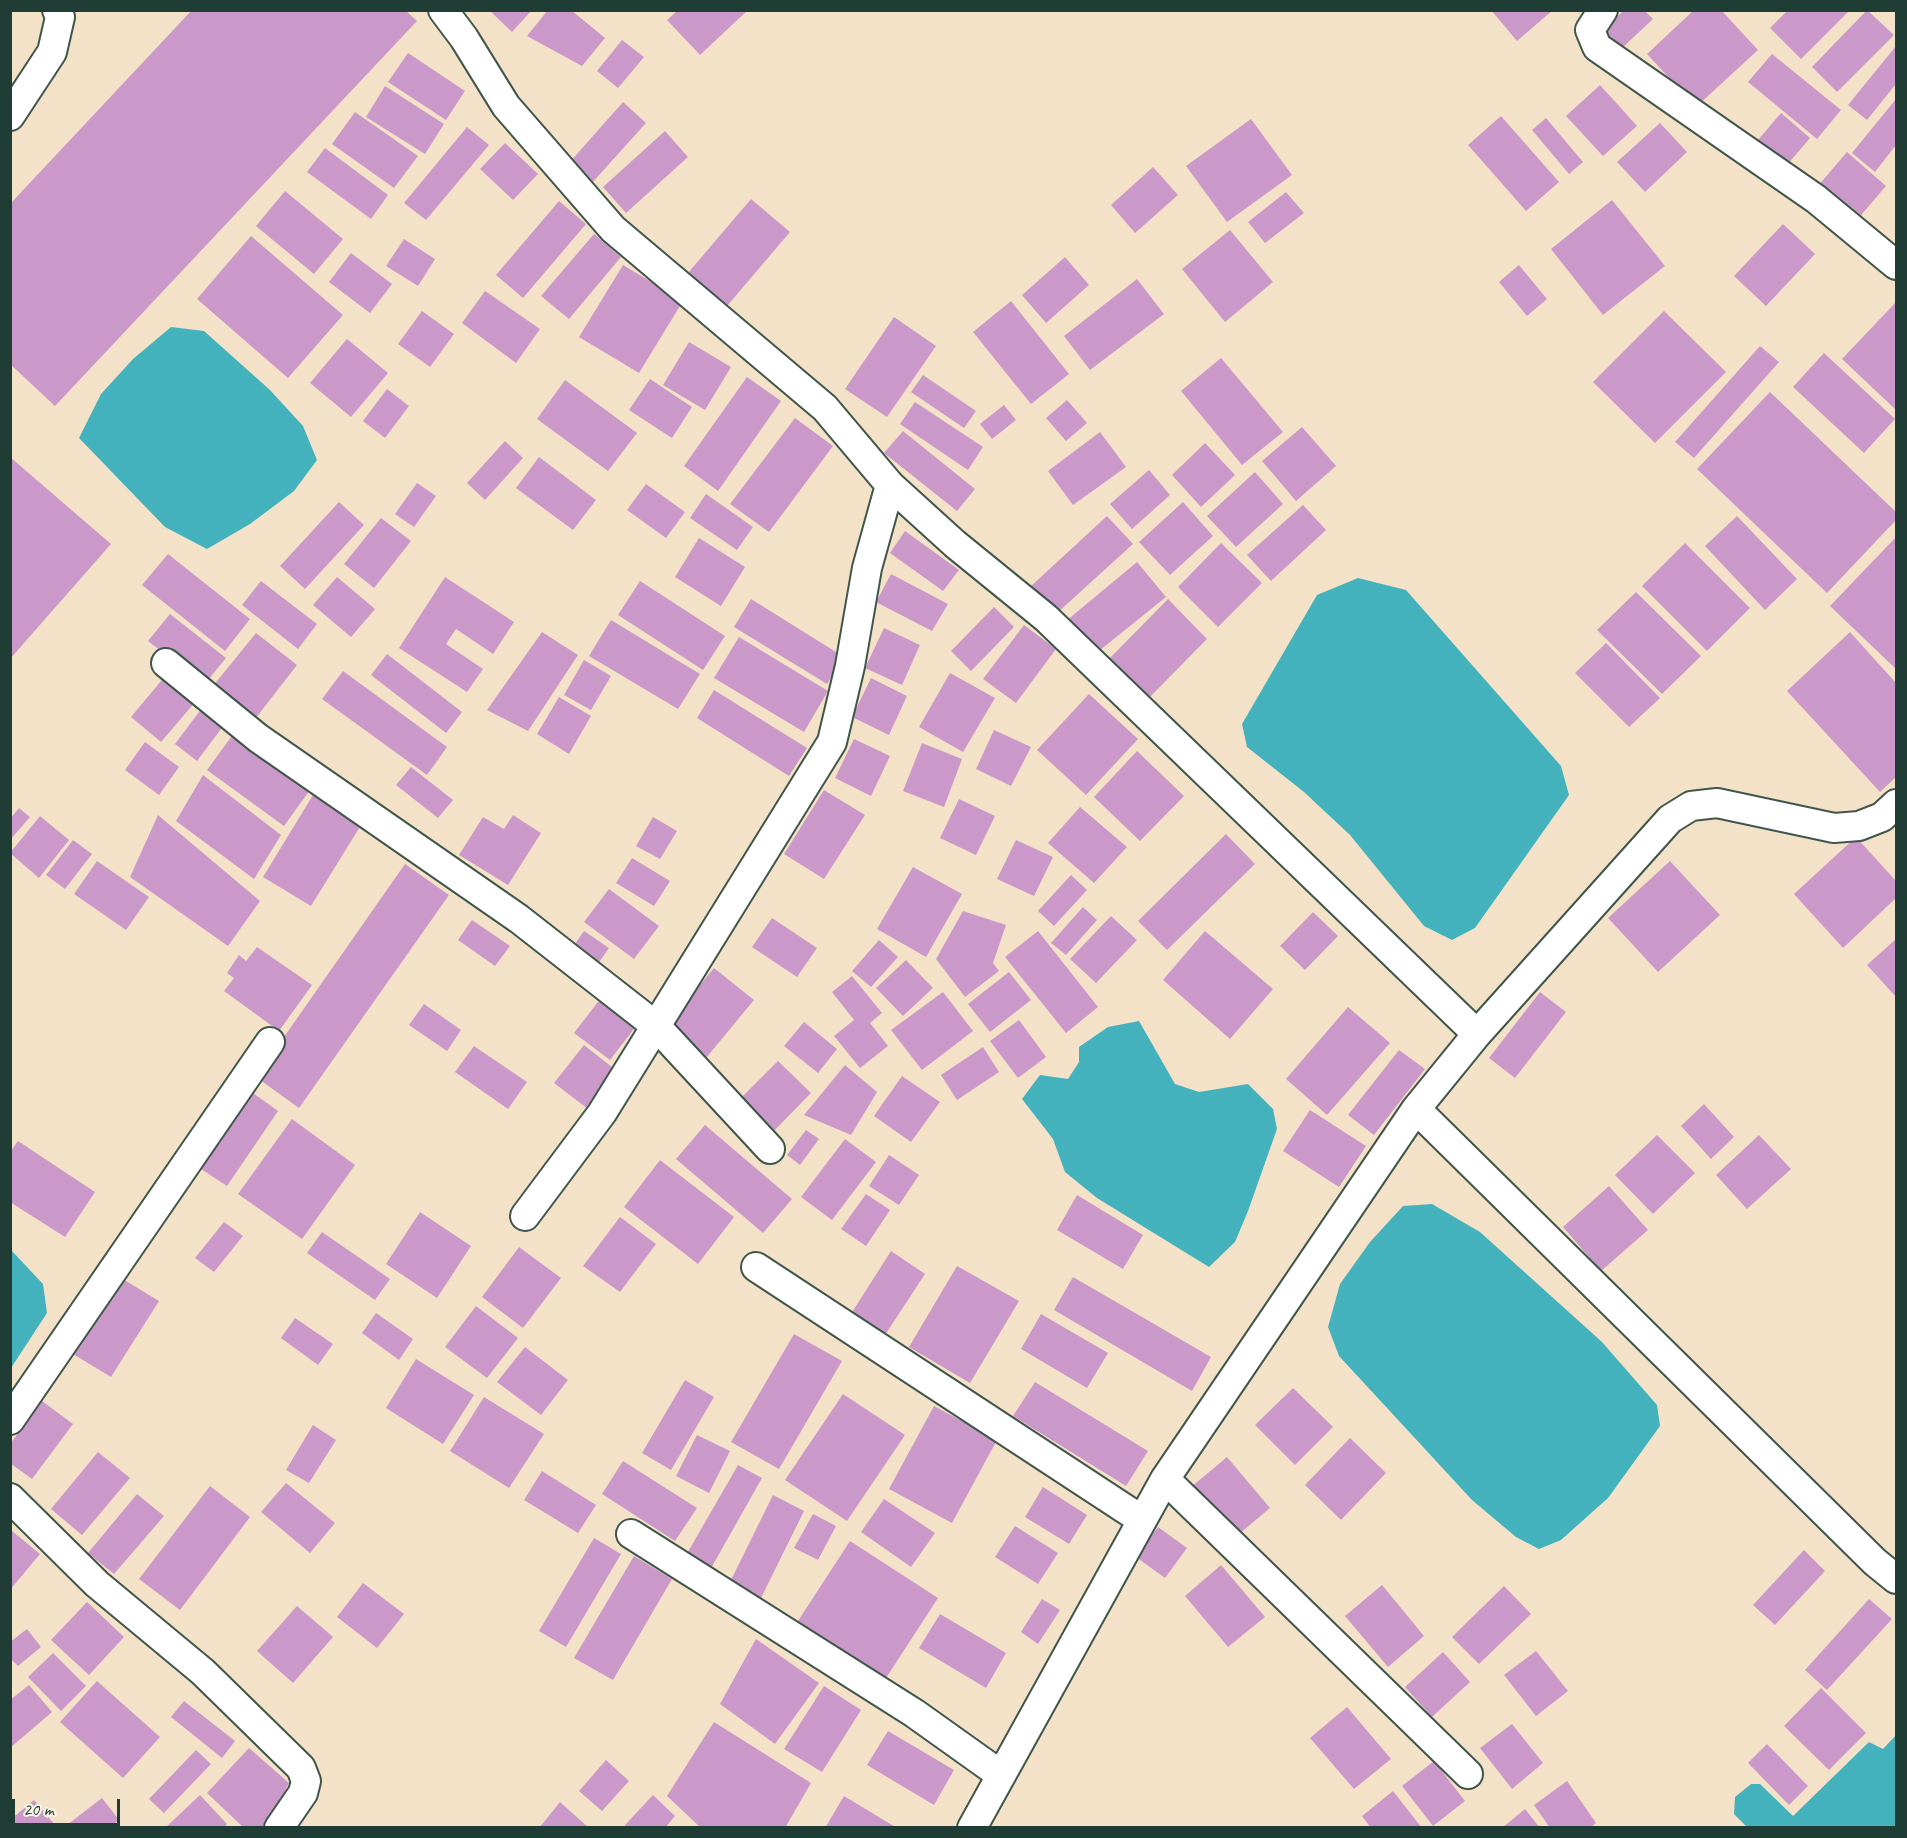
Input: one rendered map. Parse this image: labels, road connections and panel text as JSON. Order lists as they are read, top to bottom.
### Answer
{
  "scale_bar": "20 m"
}
